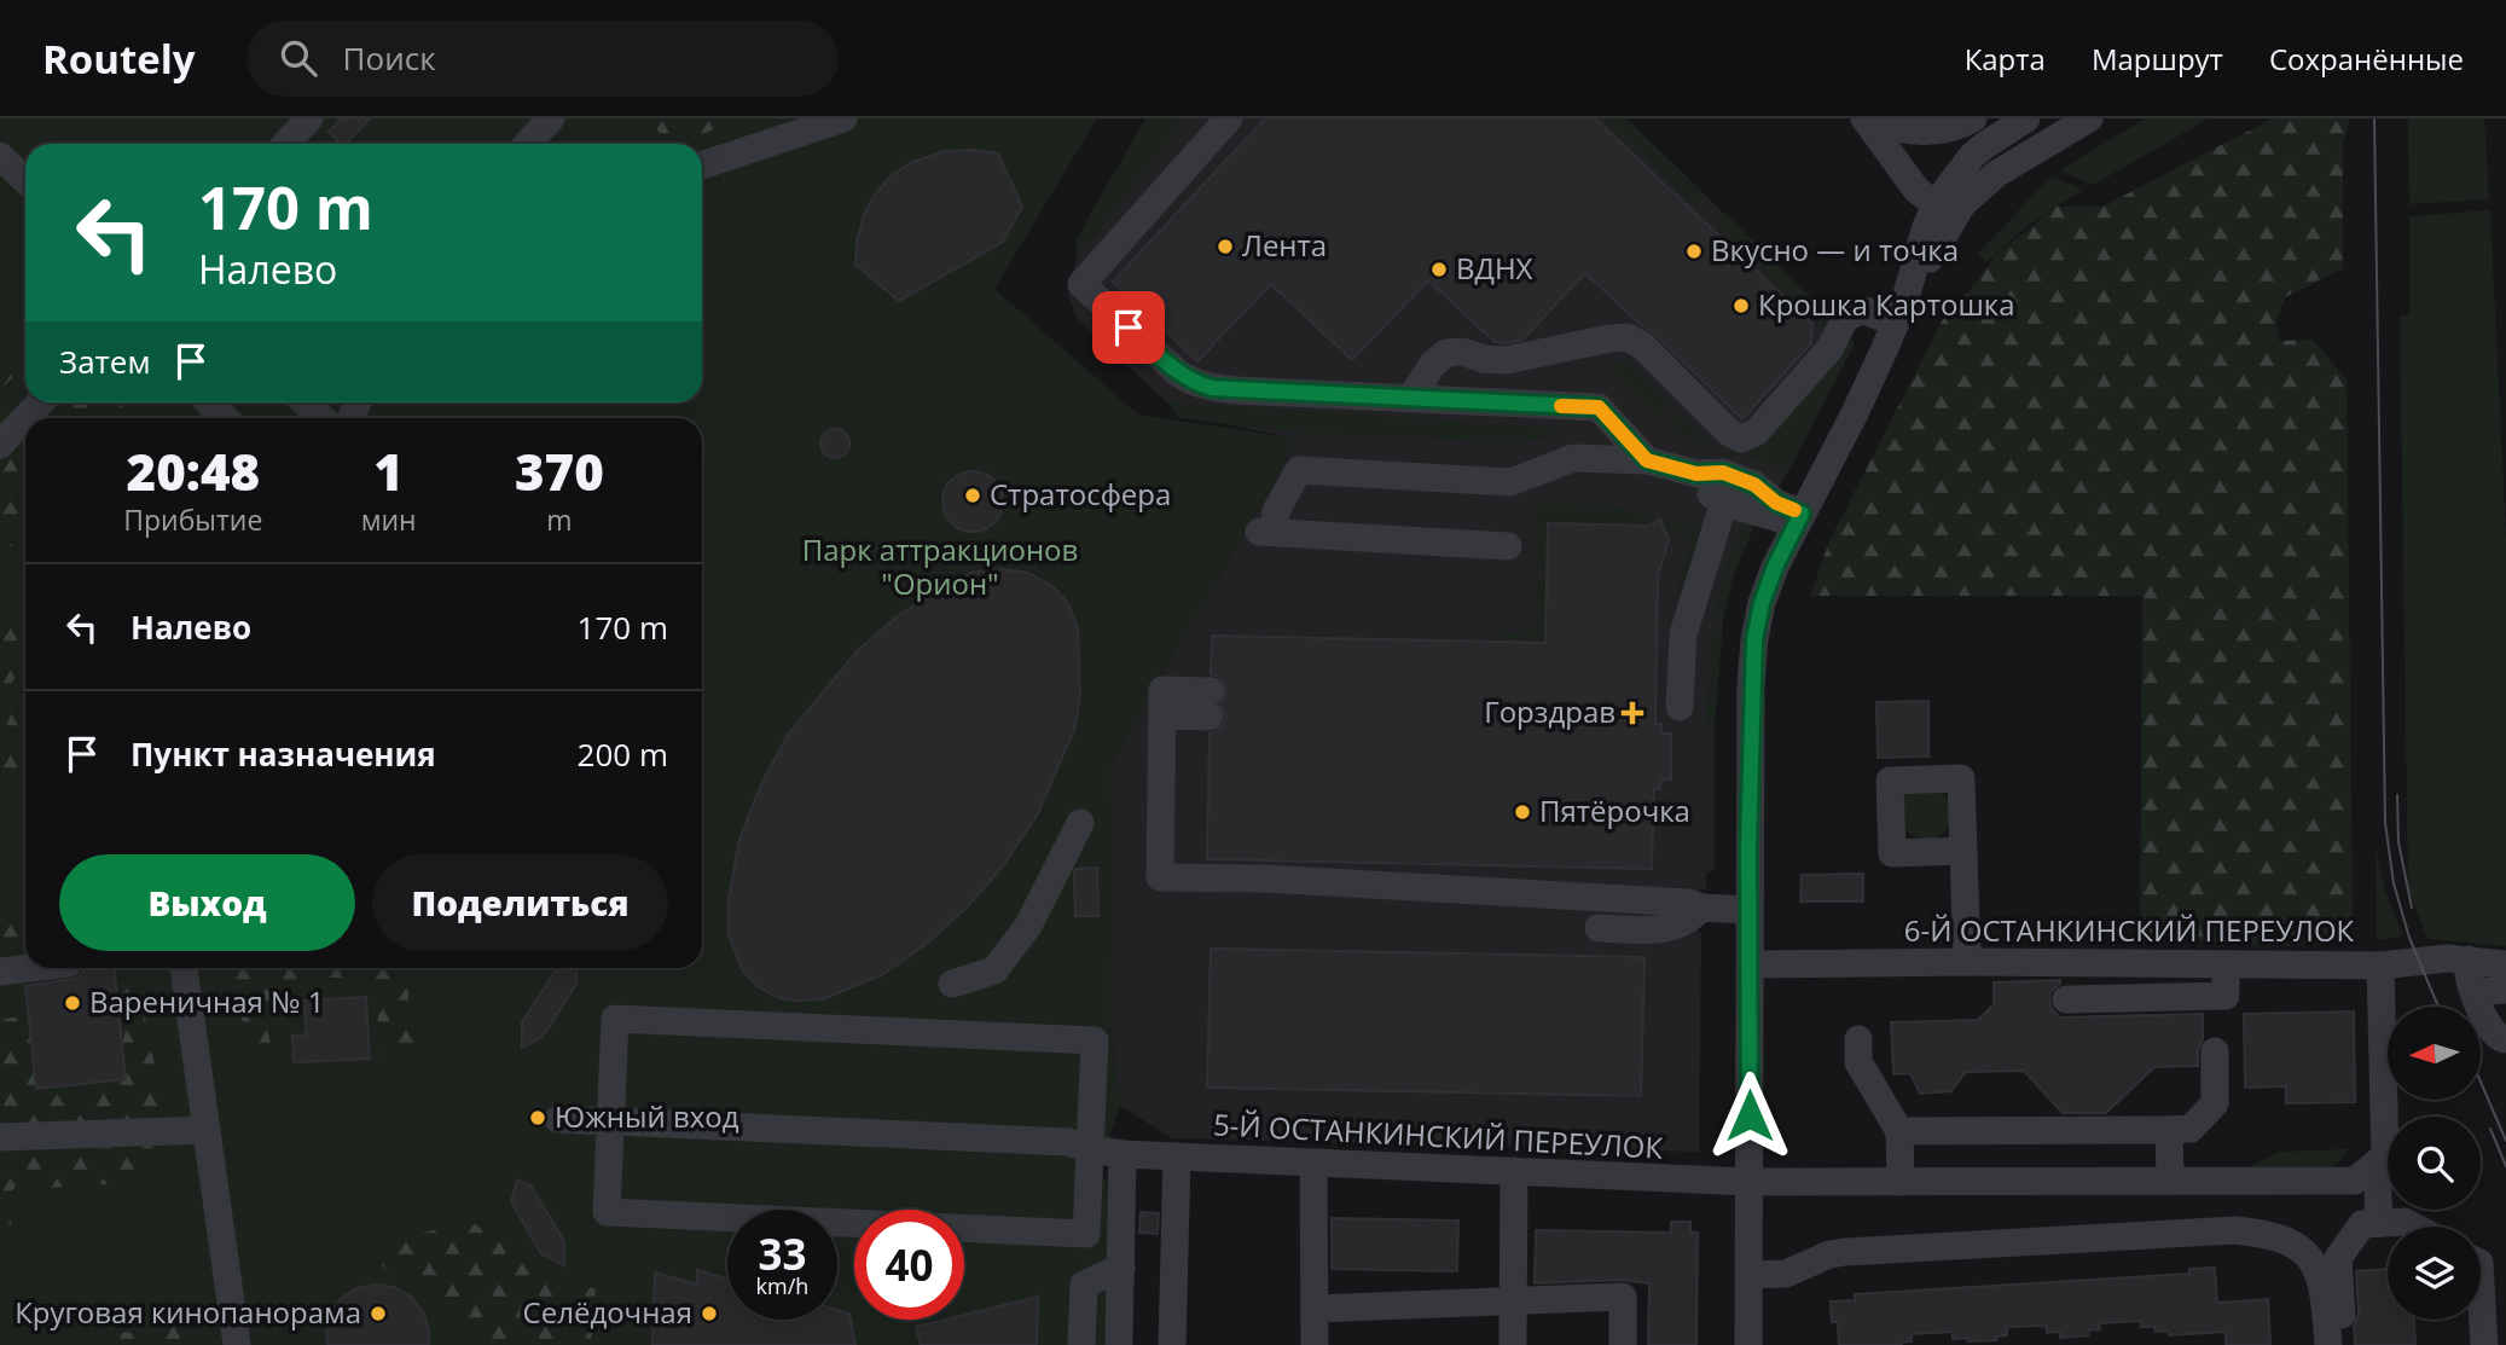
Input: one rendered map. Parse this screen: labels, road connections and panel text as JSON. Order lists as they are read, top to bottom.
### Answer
{
  "streets": {
    "street": ["6-Й ОСТАНКИНСКИЙ ПЕРЕУЛОК", "5-Й ОСТАНКИНСКИЙ ПЕРЕУЛОК"]
  },
  "parks": ["Парк аттракционов \"Орион\""],
  "places": {
    "other": [
      "Лента",
      "Вкусно — и точка",
      "ВДНХ",
      "Крошка Картошка",
      "Стратосфера",
      "Пятёрочка",
      "Вареничная № 1",
      "Южный вход",
      "Круговая кинопанорама",
      "Селёдочная"
    ],
    "health": ["Горздрав"]
  },
  "north": "left",
  "page": {
    "header": "Routely",
    "search": "Поиск",
    "nav": ["Карта", "Маршрут", "Сохранённые"],
    "turn": ["170 m", "Налево"],
    "then": "Затем",
    "eta": [
      "20:48",
      "Прибытие",
      "1",
      "мин",
      "370",
      "m"
    ],
    "list": [
      {
        "name": "Налево",
        "value": "170 m"
      },
      {
        "name": "Пункт назначения",
        "value": "200 m"
      }
    ],
    "buttons": ["Выход", "Поделиться"],
    "speed": "33 km/h",
    "limit": "40"
  }
}
